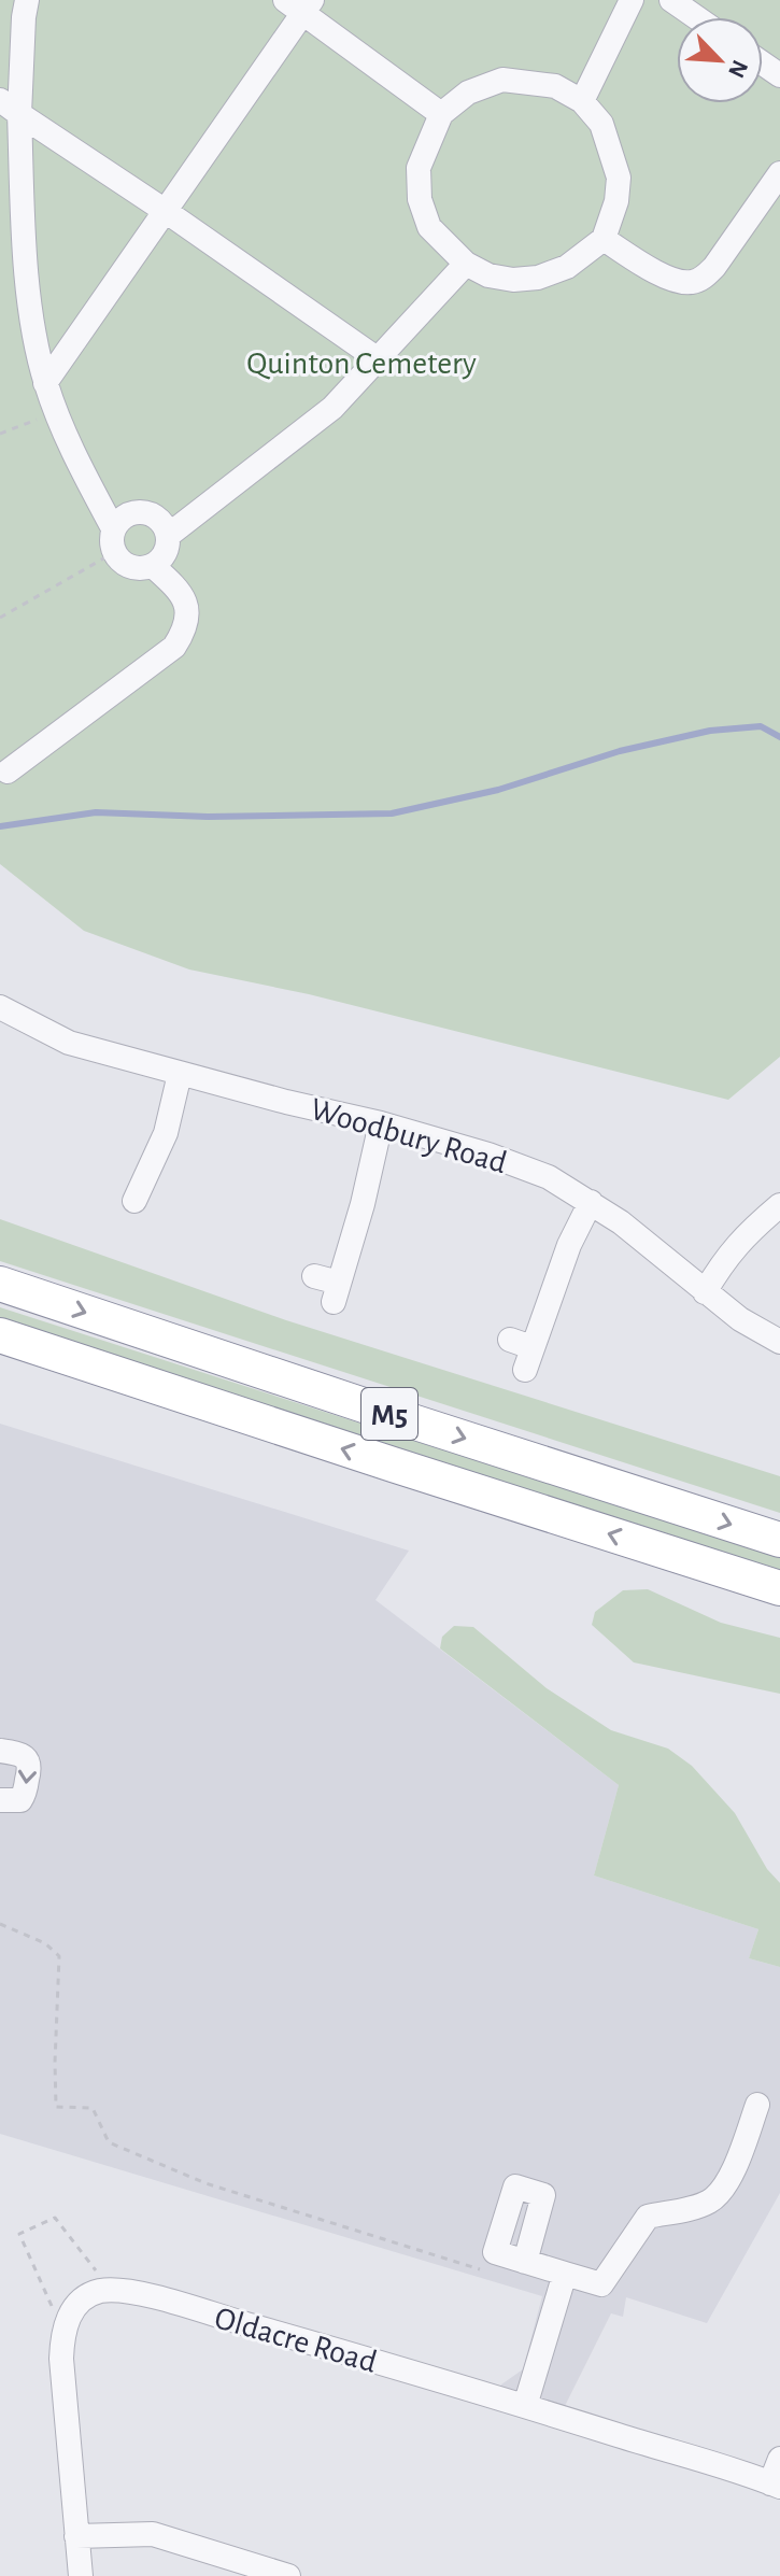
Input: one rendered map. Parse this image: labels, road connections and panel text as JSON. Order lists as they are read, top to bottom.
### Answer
{
  "streets": {
    "highway": ["M5"],
    "street": ["Woodbury Road", "Oldacre Road"]
  },
  "parks": ["Quinton Cemetery"],
  "north": "bottom right"
}
